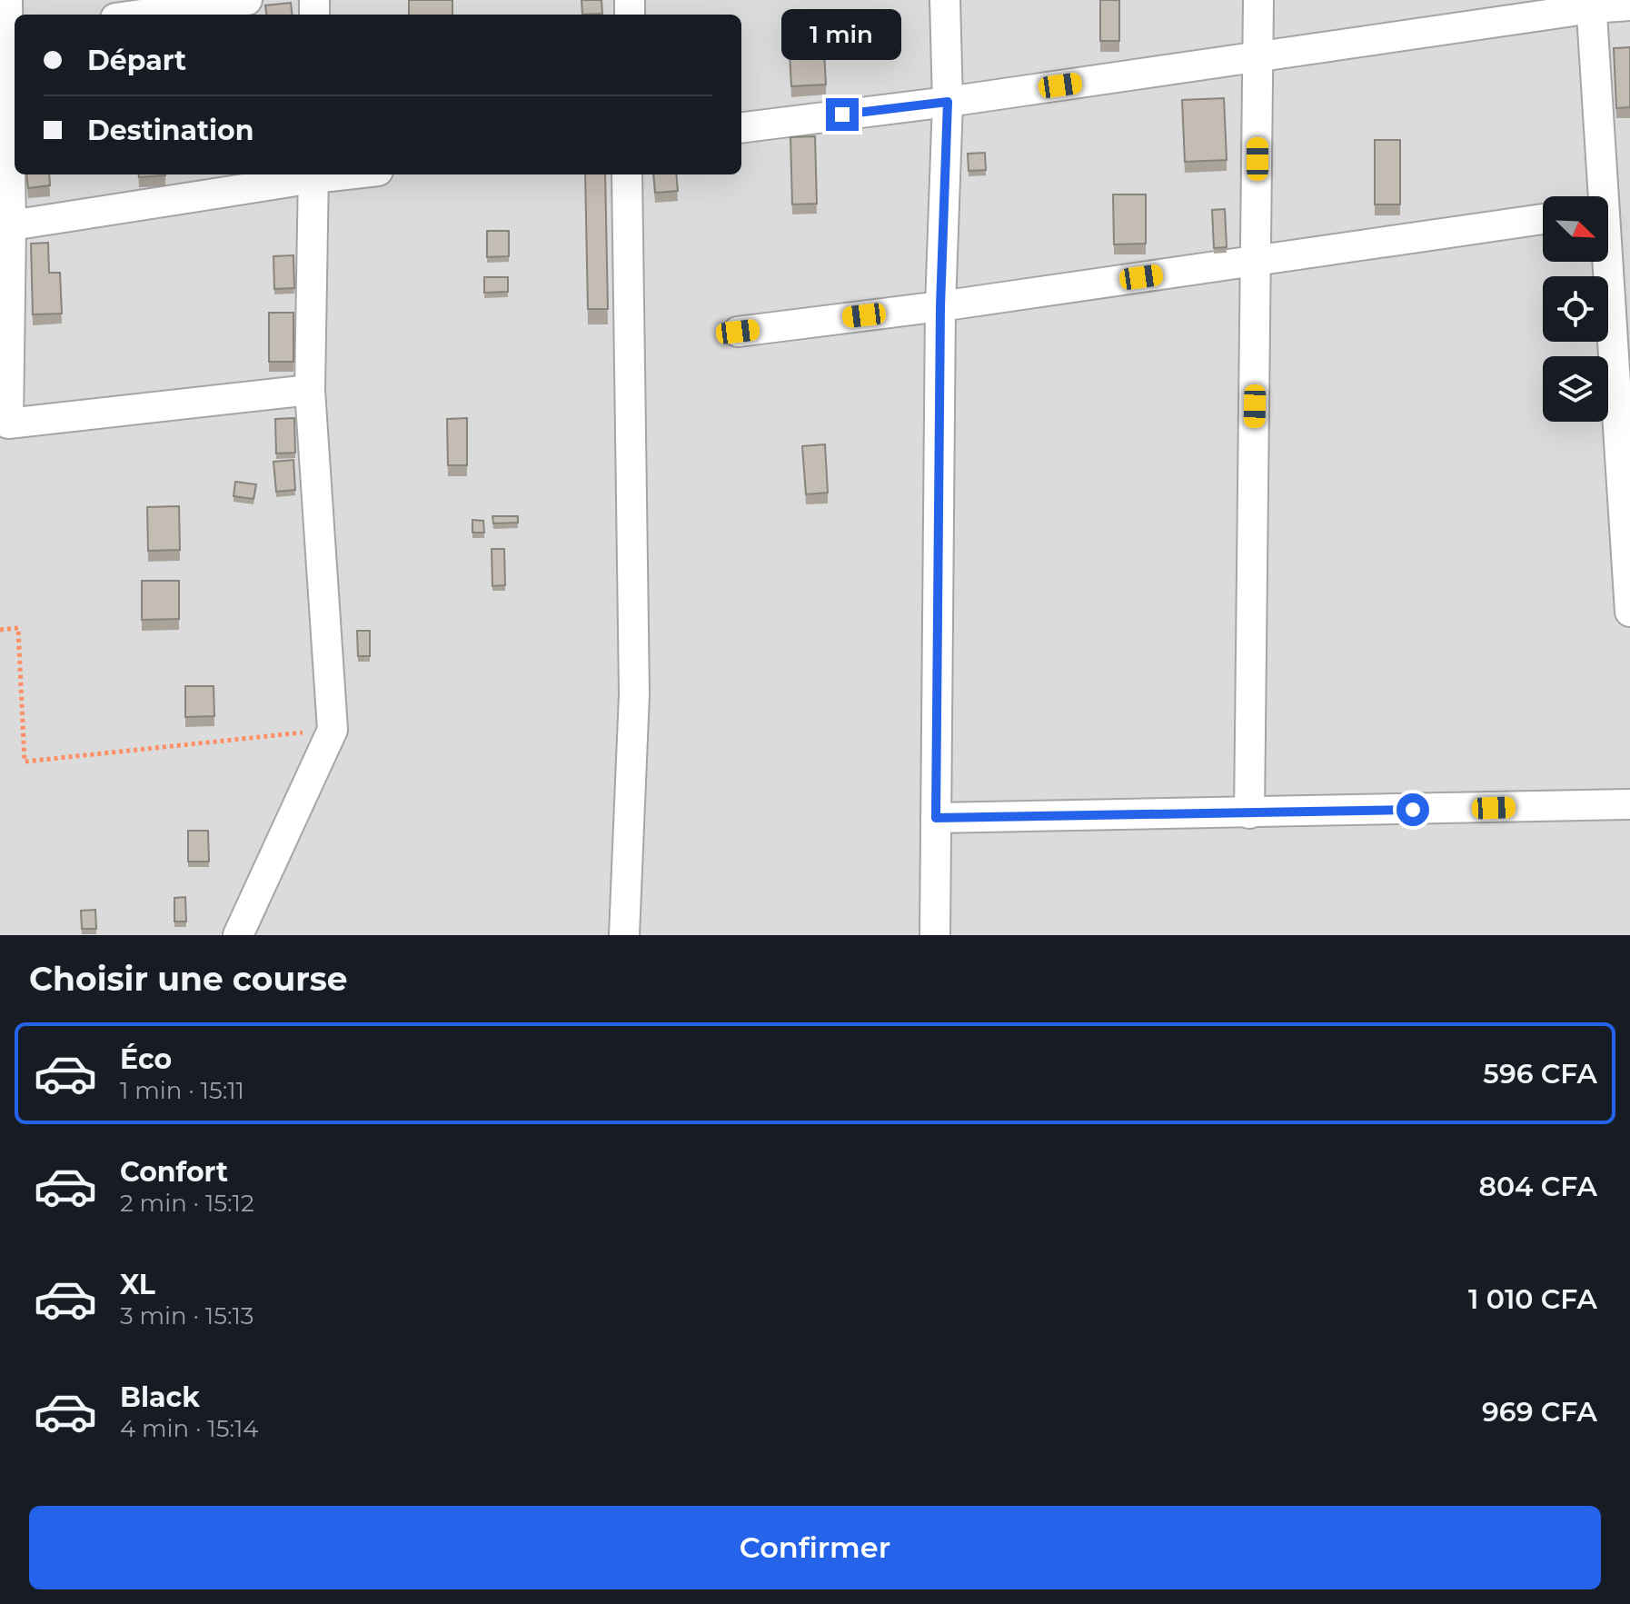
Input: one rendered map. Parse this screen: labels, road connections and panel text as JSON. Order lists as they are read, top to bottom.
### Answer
{
  "north": "bottom right",
  "page": {
    "bubble": "1 min",
    "banner": ["Départ", "Destination"],
    "heading": "Choisir une course",
    "list": [
      {
        "name": "Éco",
        "note": "1 min · 15:11",
        "value": "596 CFA"
      },
      {
        "name": "Confort",
        "note": "2 min · 15:12",
        "value": "804 CFA"
      },
      {
        "name": "XL",
        "note": "3 min · 15:13",
        "value": "1 010 CFA"
      },
      {
        "name": "Black",
        "note": "4 min · 15:14",
        "value": "969 CFA"
      }
    ],
    "buttons": "Confirmer"
  }
}
